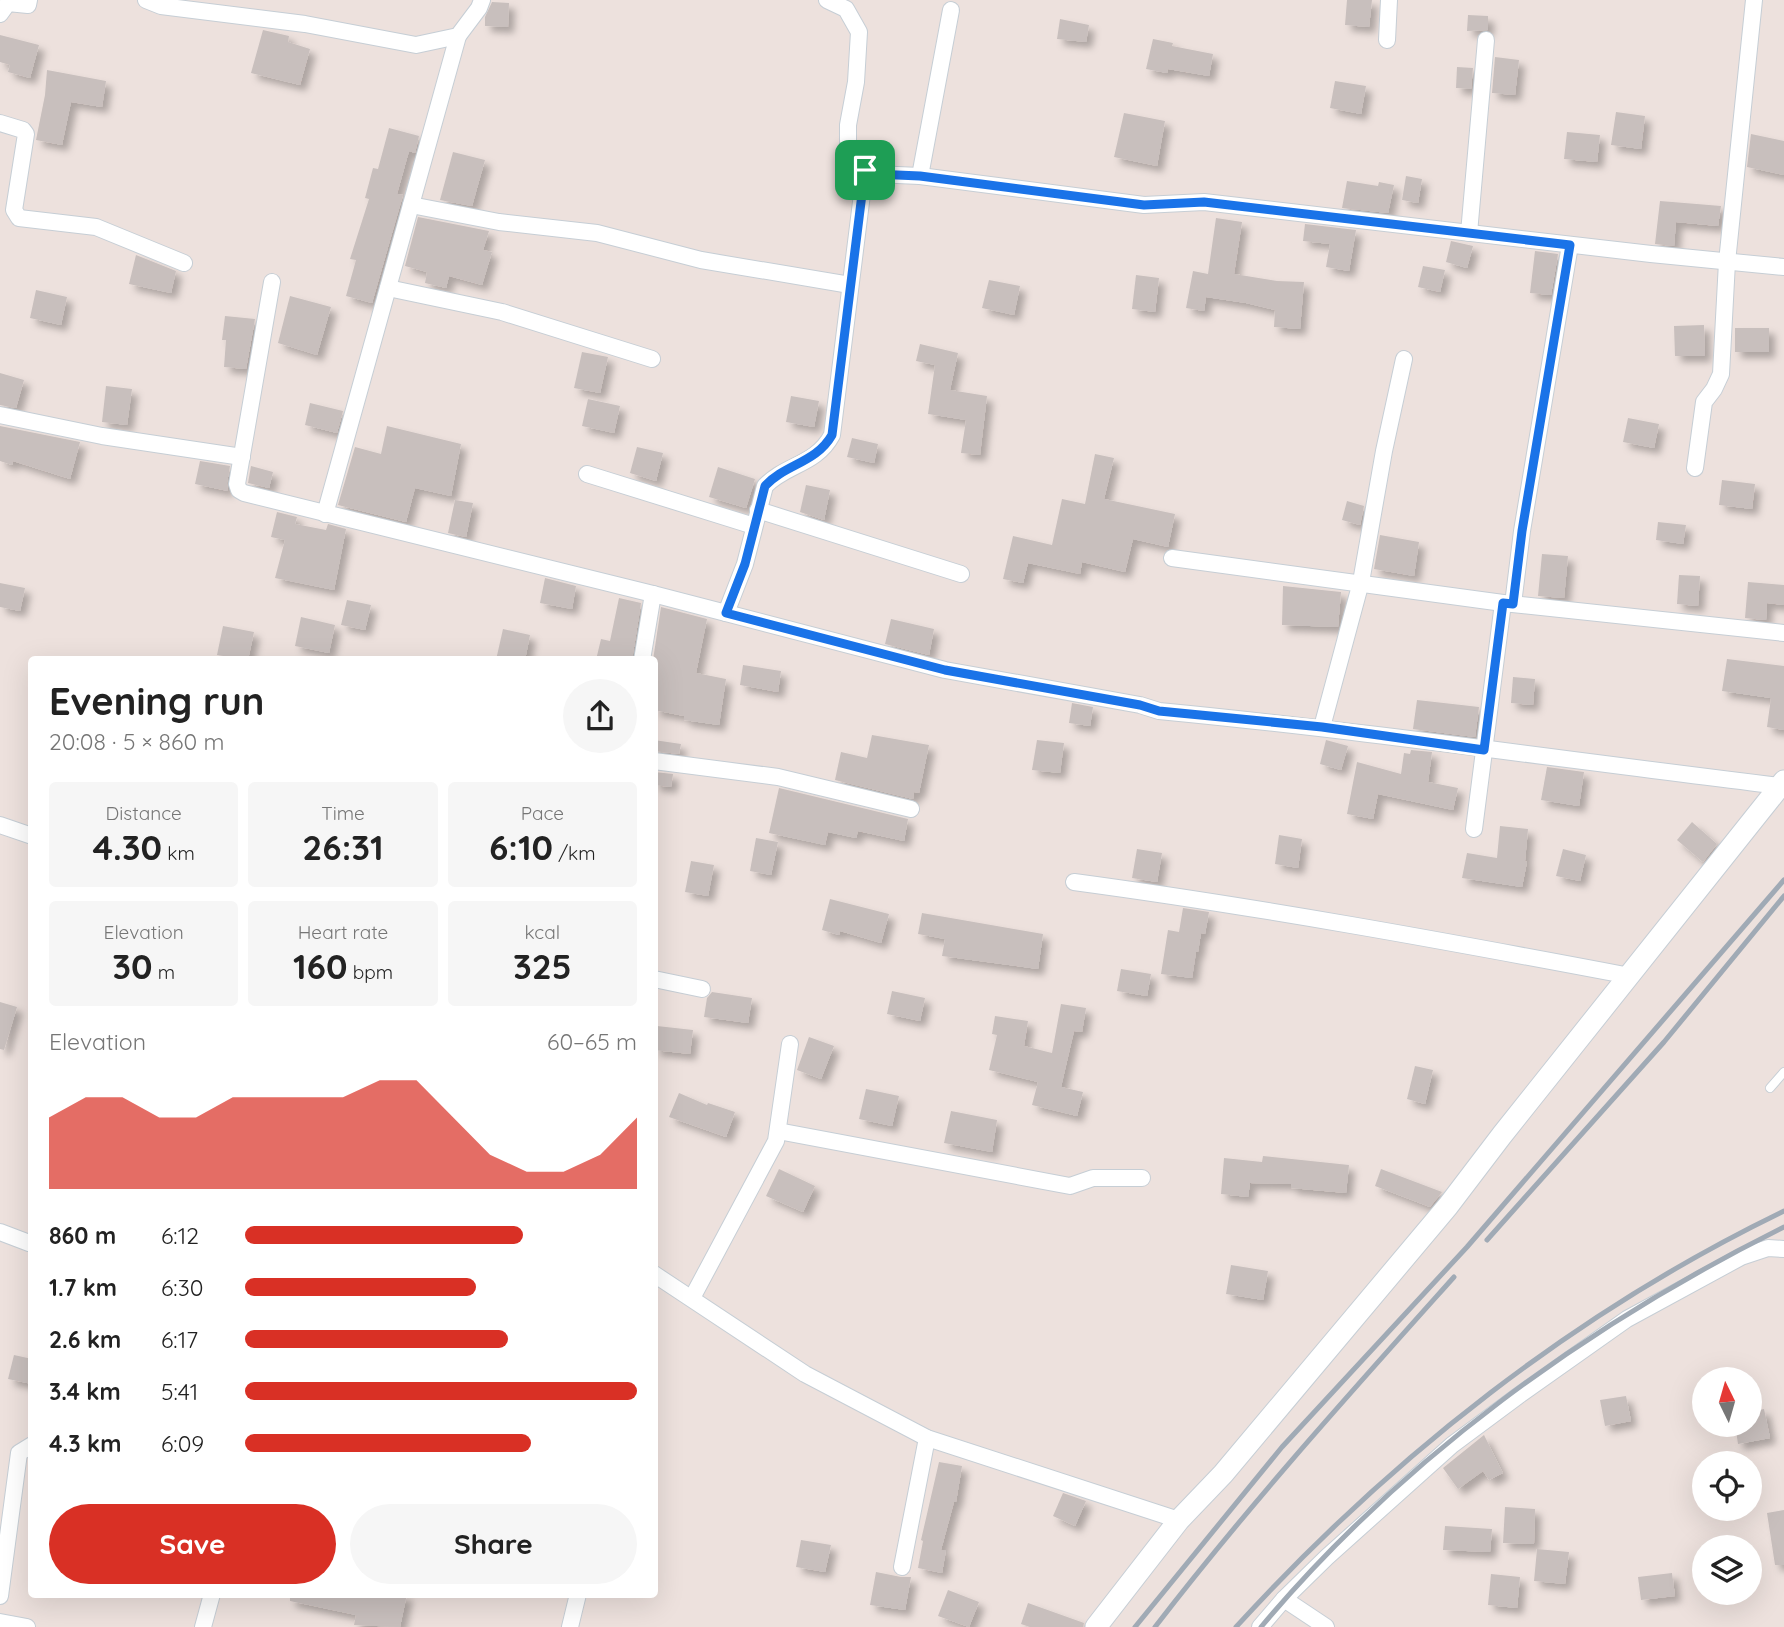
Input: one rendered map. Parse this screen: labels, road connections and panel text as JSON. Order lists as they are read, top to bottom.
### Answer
{
  "north": "top",
  "page": {
    "heading": ["Evening run", "20:08 · 5 × 860 m"],
    "stats": [
      ["Distance", "4.30 km"],
      ["Time", "26:31"],
      ["Pace", "6:10 /km"],
      ["Elevation", "30 m"],
      ["Heart rate", "160 bpm"],
      ["kcal", "325"]
    ],
    "chart": ["Elevation", "60–65 m"],
    "list": [
      {
        "name": "860 m",
        "note": "6:12"
      },
      {
        "name": "1.7 km",
        "note": "6:30"
      },
      {
        "name": "2.6 km",
        "note": "6:17"
      },
      {
        "name": "3.4 km",
        "note": "5:41"
      },
      {
        "name": "4.3 km",
        "note": "6:09"
      }
    ],
    "buttons": ["Save", "Share"]
  }
}
